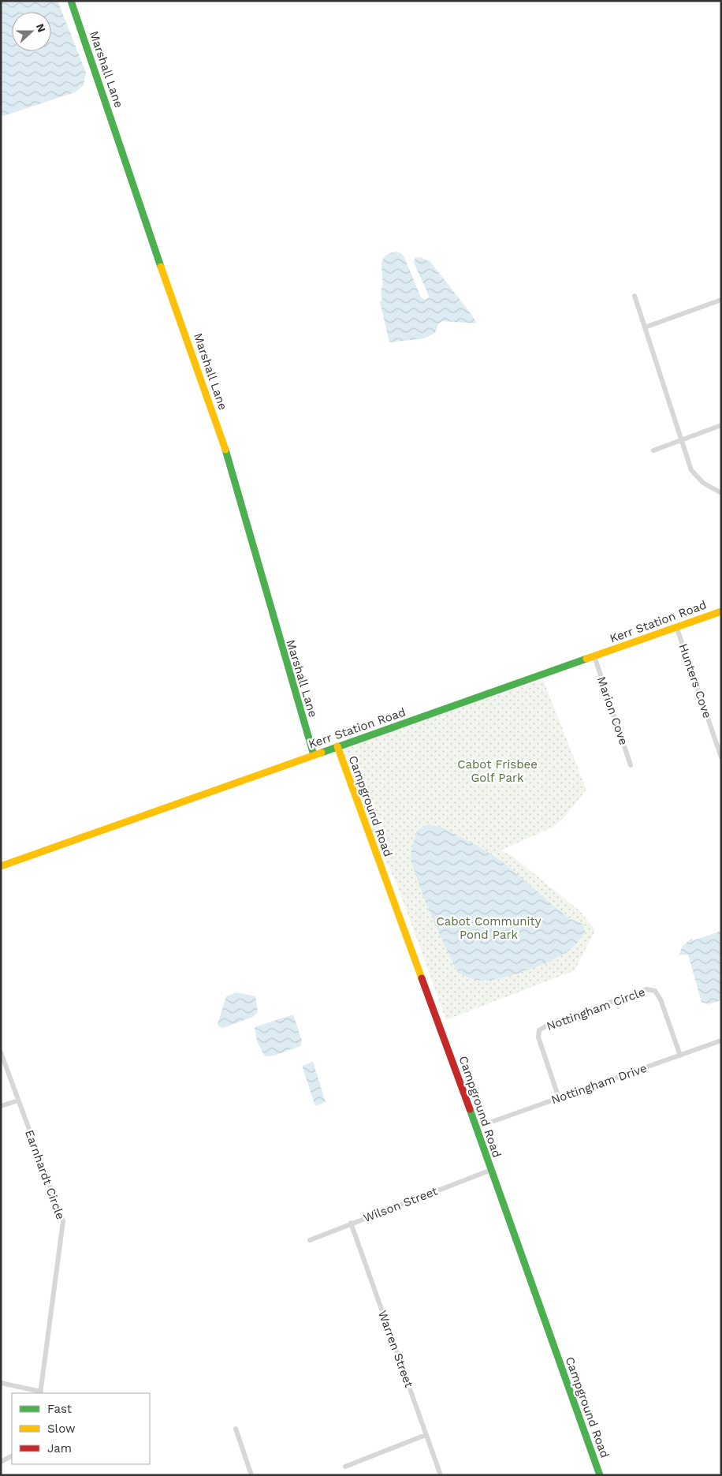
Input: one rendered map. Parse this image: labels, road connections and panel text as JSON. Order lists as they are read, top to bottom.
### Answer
{
  "streets": {
    "street": [
      "Marshall Lane",
      "Kerr Station Road",
      "Hunters Cove",
      "Marion Cove",
      "Campground Road",
      "Nottingham Circle",
      "Nottingham Drive",
      "Earnhardt Circle",
      "Wilson Street",
      "Warren Street"
    ]
  },
  "crossings": [
    ["Marshall Lane", "Kerr Station Road"],
    ["Kerr Station Road", "Hunters Cove"],
    ["Kerr Station Road", "Marion Cove"],
    ["Kerr Station Road", "Campground Road"],
    ["Campground Road", "Nottingham Drive"],
    ["Campground Road", "Wilson Street"],
    ["Nottingham Circle", "Nottingham Drive"],
    ["Wilson Street", "Warren Street"]
  ],
  "parks": ["Cabot Frisbee Golf Park", "Cabot Community Pond Park"],
  "legend": ["Fast", "Slow", "Jam"],
  "north": "right"
}
